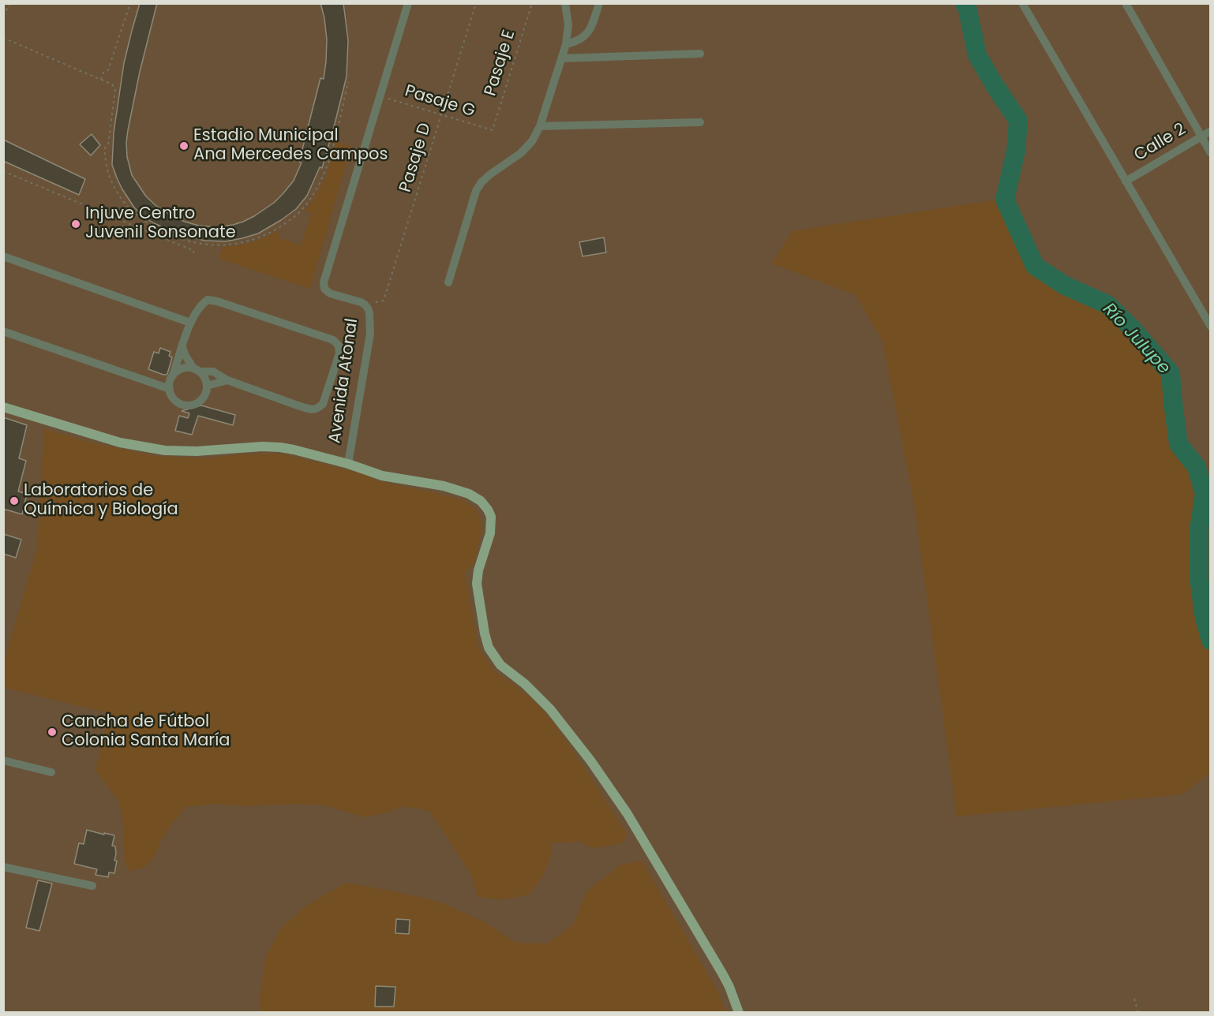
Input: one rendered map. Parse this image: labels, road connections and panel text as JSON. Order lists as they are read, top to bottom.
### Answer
{
  "streets": {
    "street": ["Calle 2", "Avenida Atonal"],
    "path": ["Pasaje E", "Pasaje G", "Pasaje D"]
  },
  "crossings": [
    ["Pasaje E", "Pasaje G"],
    ["Pasaje G", "Pasaje D"],
    ["Pasaje G", "Avenida Atonal"],
    ["Pasaje D", "Avenida Atonal"]
  ],
  "water": ["Río Julupe"],
  "places": [
    "Estadio Municipal Ana Mercedes Campos",
    "Injuve Centro Juvenil Sonsonate",
    "Laboratorios de Química y Biología",
    "Cancha de Fútbol Colonia Santa María"
  ]
}
